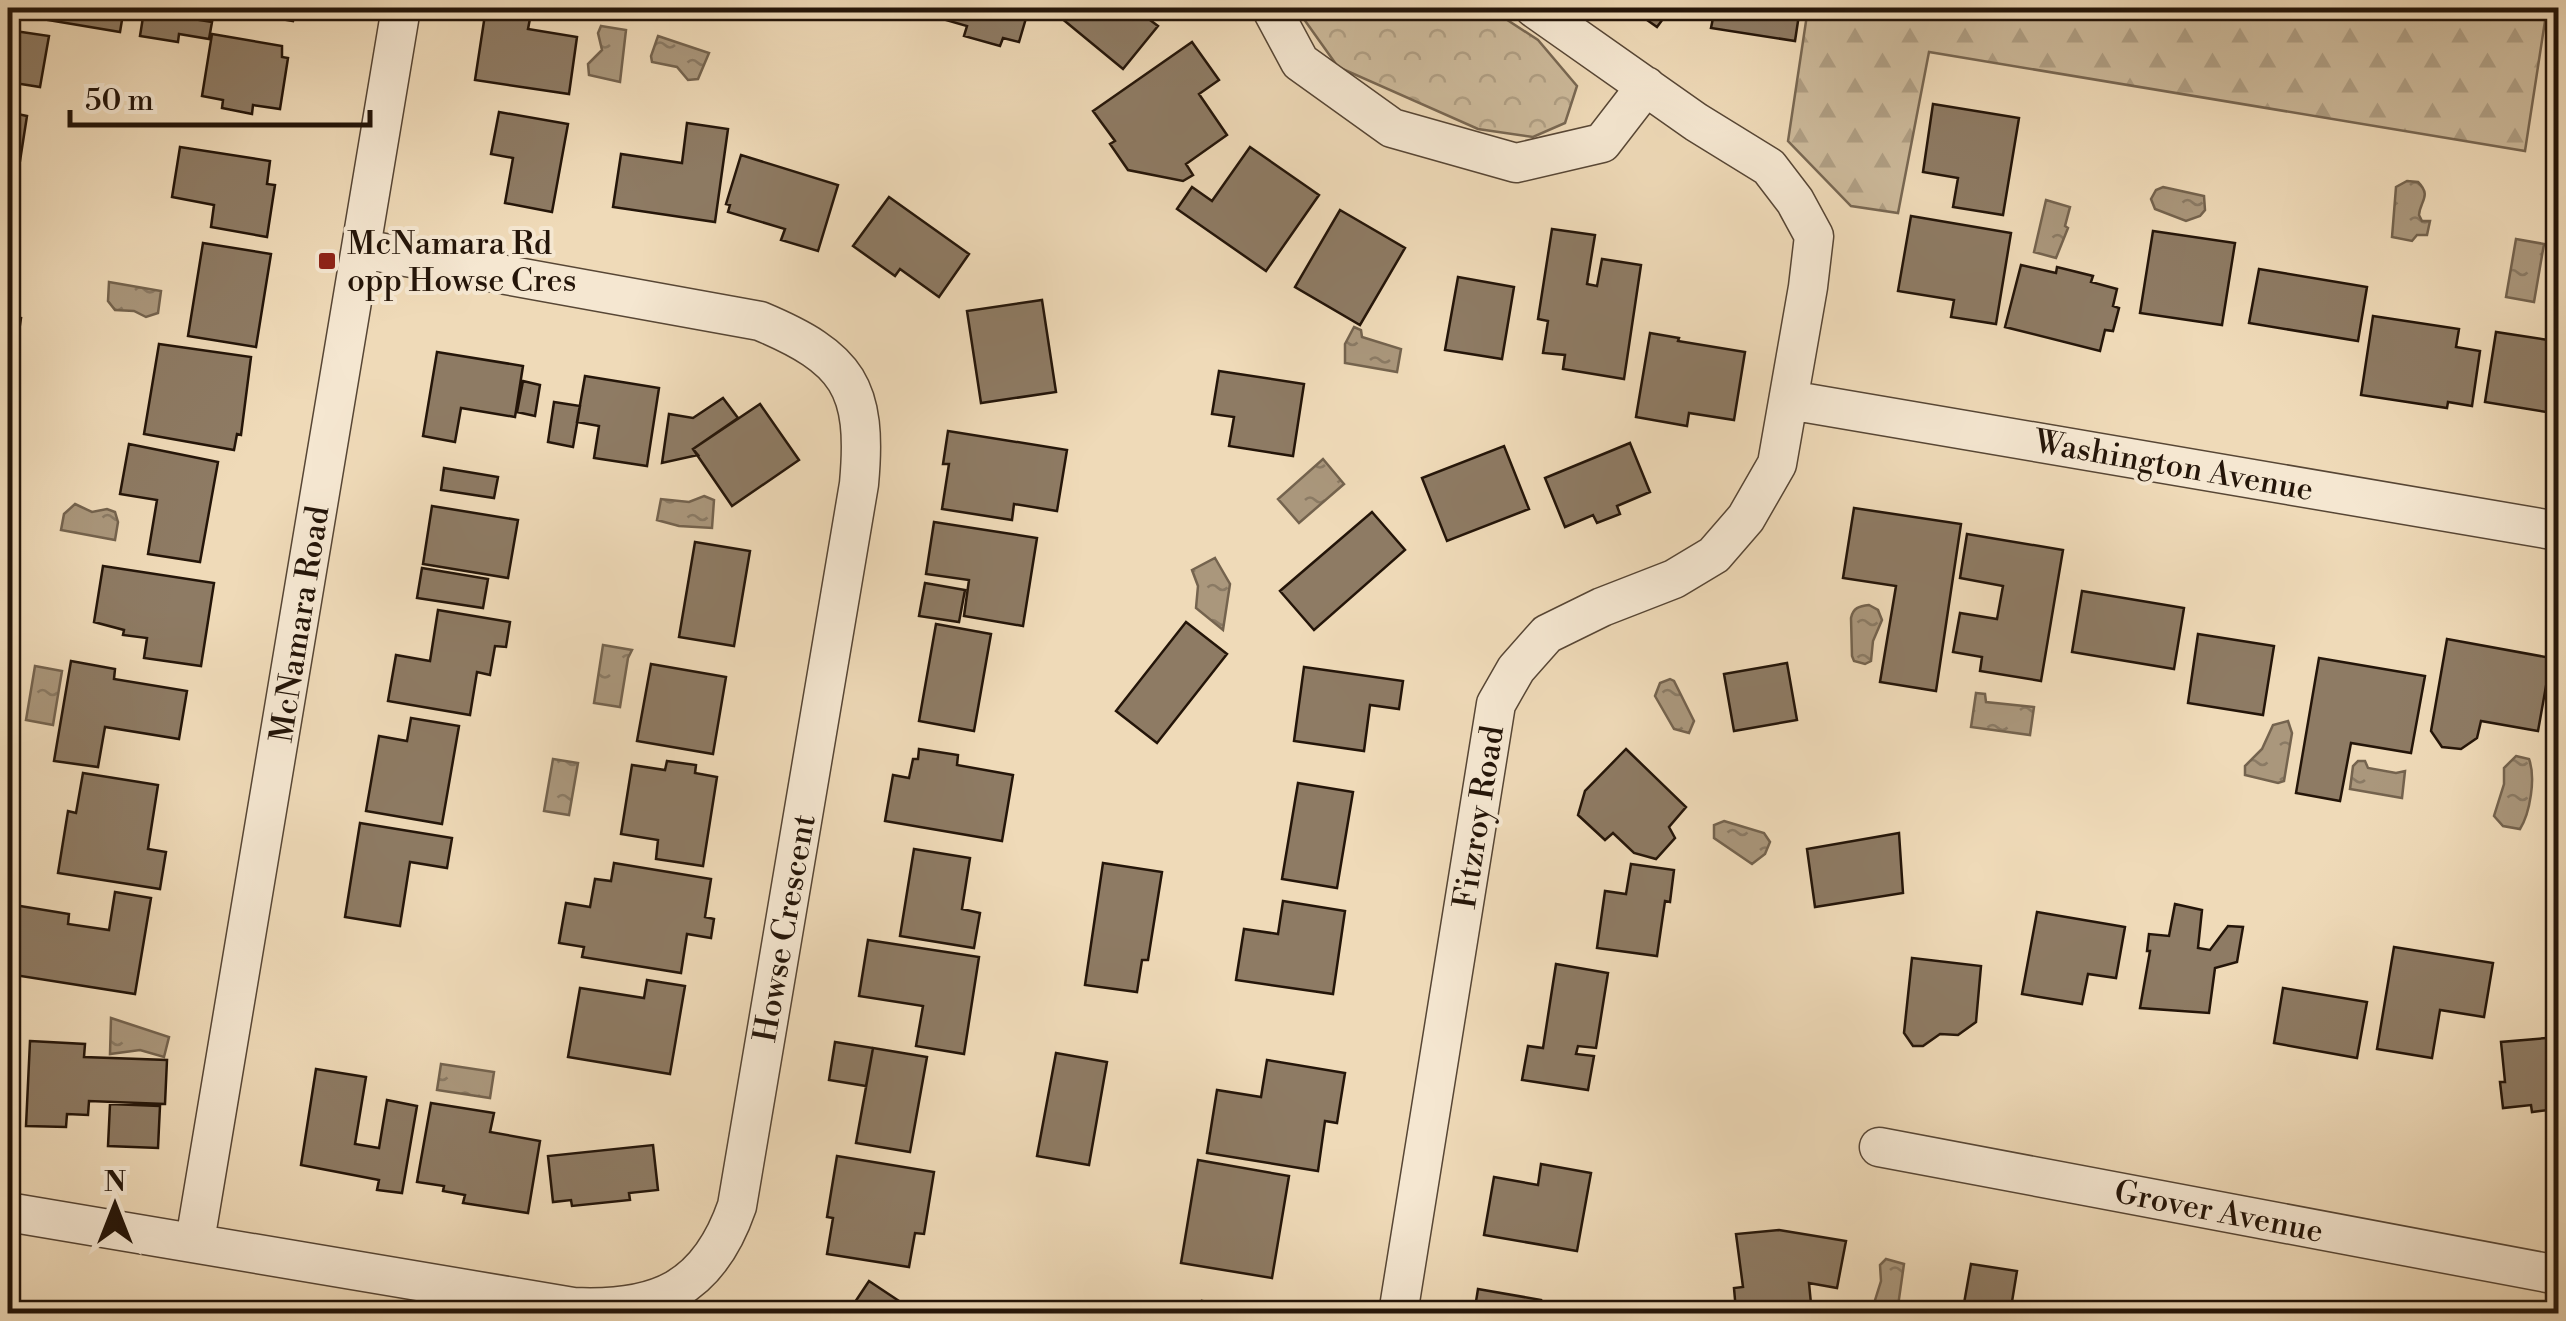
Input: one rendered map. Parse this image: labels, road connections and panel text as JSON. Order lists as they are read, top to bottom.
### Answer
{
  "streets": {
    "street": [
      "Washington Avenue",
      "McNamara Road",
      "Fitzroy Road",
      "Howse Crescent",
      "Grover Avenue"
    ]
  },
  "crossings": [
    ["Washington Avenue", "Fitzroy Road"],
    ["McNamara Road", "Howse Crescent"]
  ],
  "places": {
    "transit": ["McNamara Rd opp Howse Cres"]
  },
  "scale_bar": "50 m",
  "north": "top"
}
